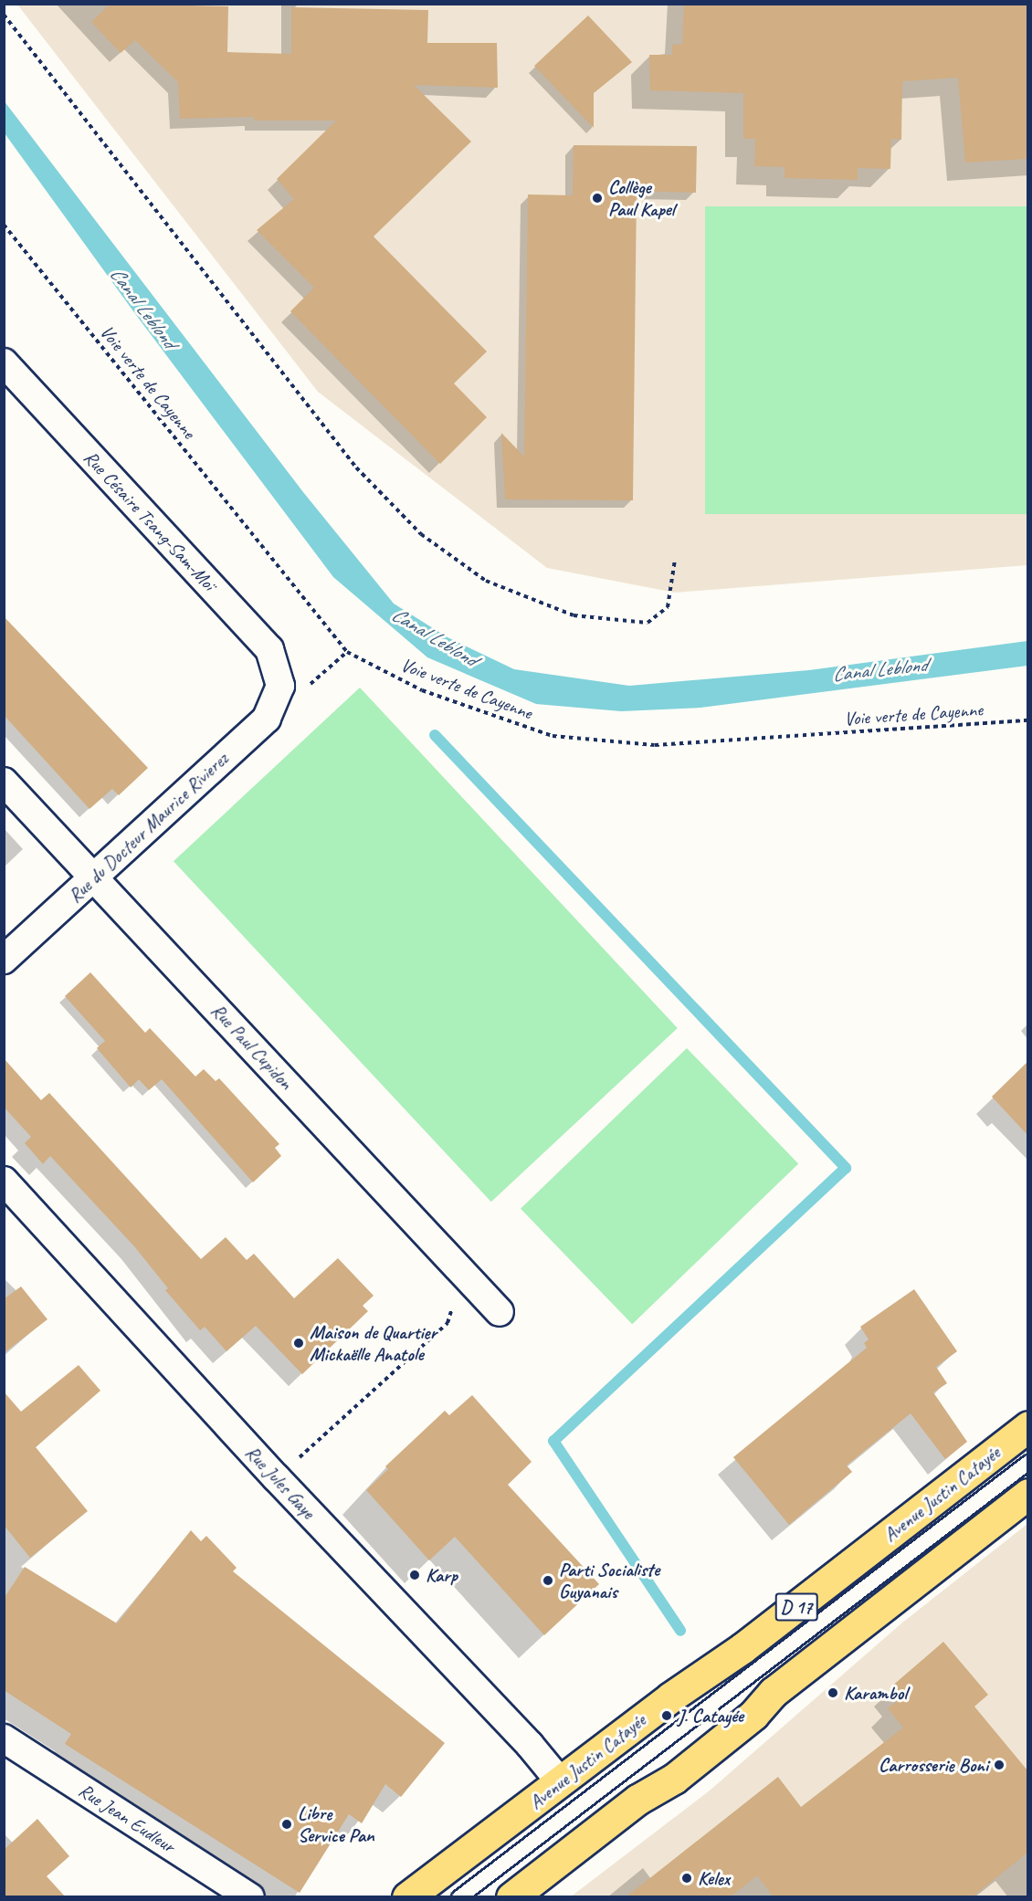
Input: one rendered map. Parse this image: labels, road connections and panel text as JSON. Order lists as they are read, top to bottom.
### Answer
{
  "streets": {
    "main road": ["Avenue Justin Catayée", "D 17"],
    "street": [
      "Rue Césaire Tsang-Sam-Moï",
      "Rue du Docteur Maurice Rivierez",
      "Rue Paul Cupidon",
      "Rue Jules Gaye",
      "Rue Jean Eudleur"
    ],
    "path": ["Voie verte de Cayenne"]
  },
  "crossings": [
    ["Rue Césaire Tsang-Sam-Moï", "Rue du Docteur Maurice Rivierez"],
    ["Rue du Docteur Maurice Rivierez", "Rue Paul Cupidon"],
    ["Rue Jules Gaye", "Avenue Justin Catayée"]
  ],
  "water": ["Canal Leblond"],
  "places": [
    "Collège Paul Kapel",
    "Maison de Quartier Mickaëlle Anatole",
    "Karp",
    "Parti Socialiste Guyanais",
    "Karambol",
    "J. Catayée",
    "Carrosserie Boni",
    "Libre Service Pan",
    "Kelex"
  ]
}
